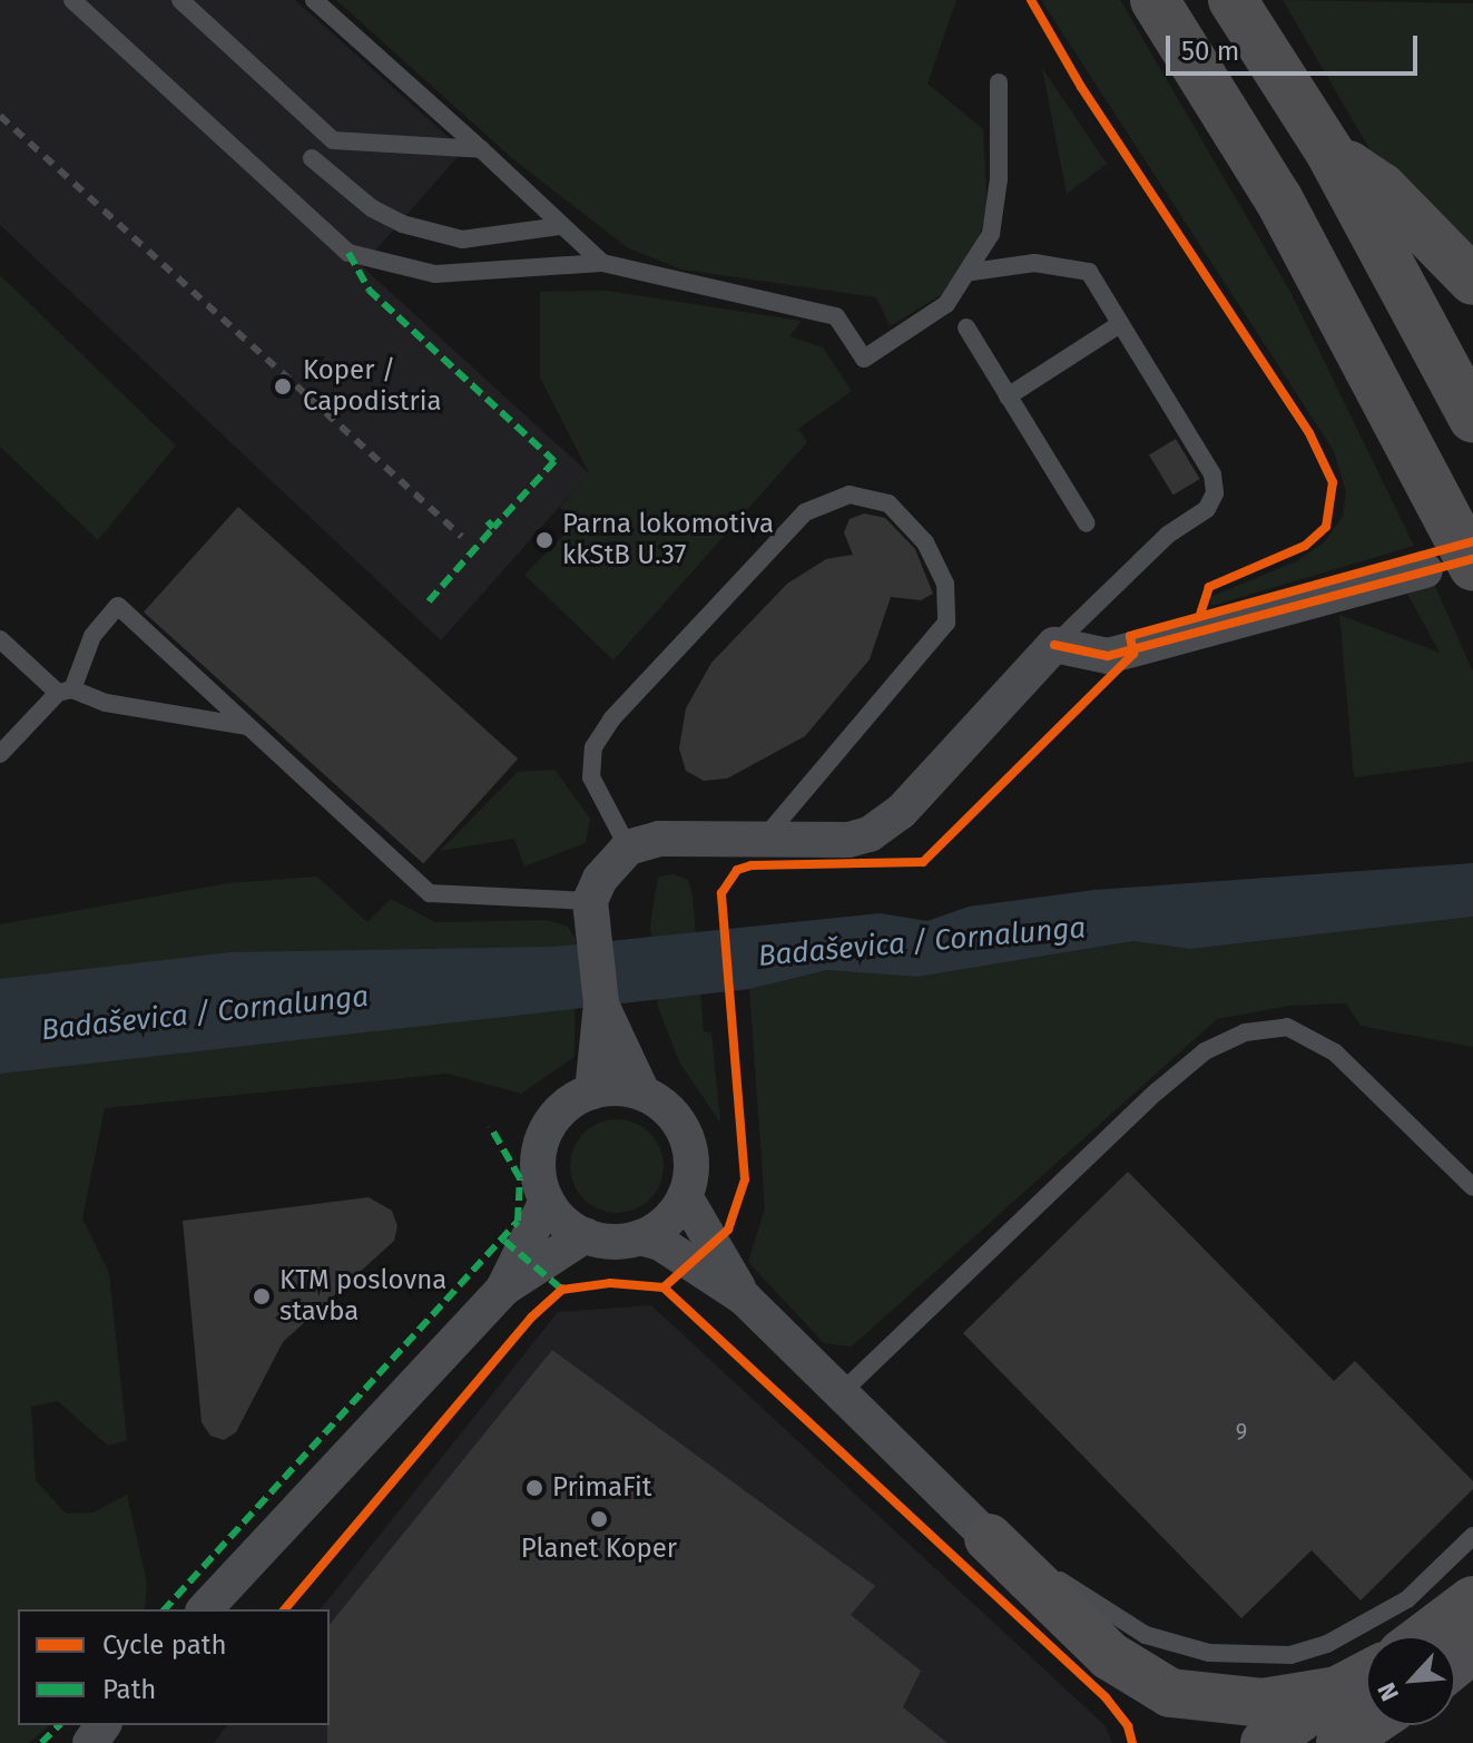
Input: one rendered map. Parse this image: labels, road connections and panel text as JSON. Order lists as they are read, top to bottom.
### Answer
{
  "water": ["Badaševica / Cornalunga"],
  "places": [
    "Koper / Capodistria",
    "Parna lokomotiva kkStB U.37",
    "KTM poslovna stavba",
    "PrimaFit",
    "Planet Koper"
  ],
  "house_numbers": ["9"],
  "legend": ["Cycle path", "Path"],
  "scale_bar": "50 m",
  "north": "bottom left"
}
